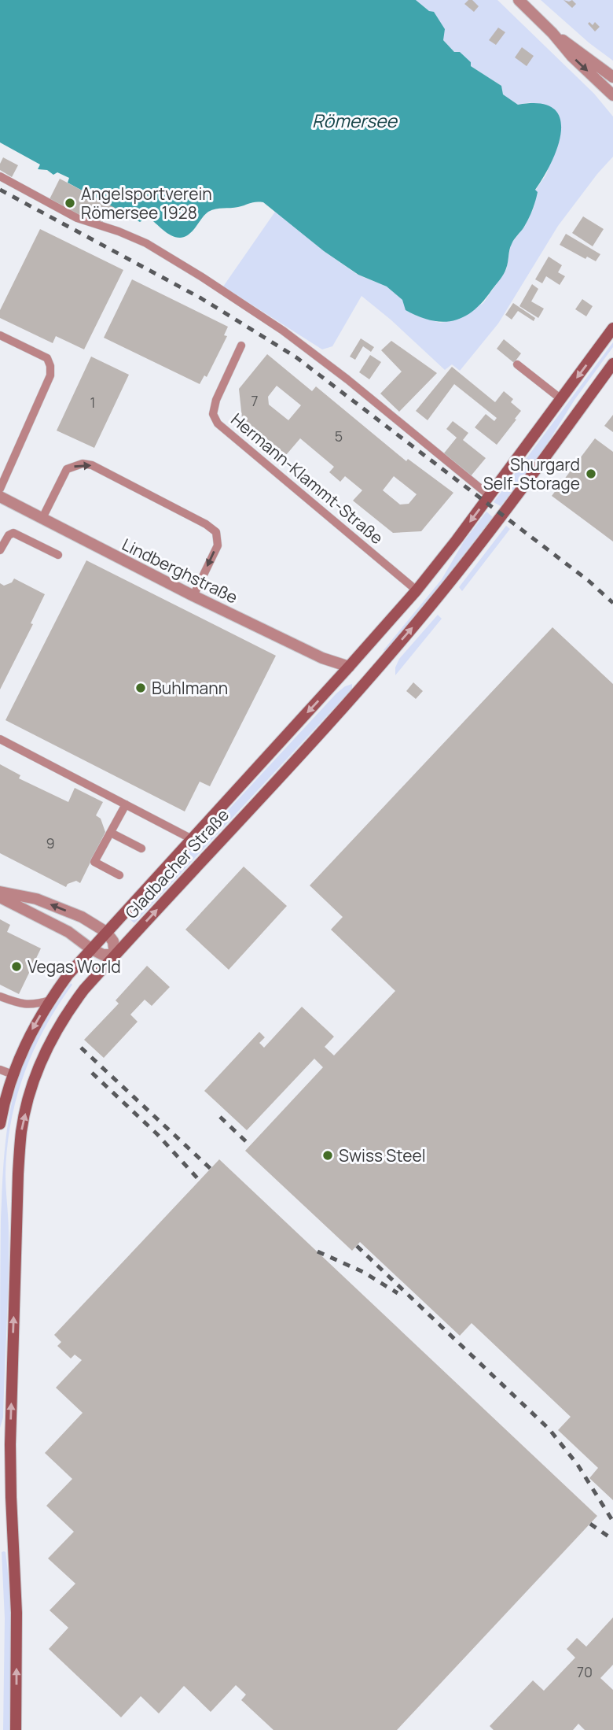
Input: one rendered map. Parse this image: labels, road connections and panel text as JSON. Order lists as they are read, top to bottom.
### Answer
{
  "streets": {
    "main road": ["Gladbacher Straße"],
    "street": ["Lindberghstraße"],
    "lane": ["Hermann-Klammt-Straße"]
  },
  "crossings": [
    ["Hermann-Klammt-Straße", "Gladbacher Straße"],
    ["Lindberghstraße", "Gladbacher Straße"]
  ],
  "water": ["Römersee"],
  "places": [
    "Angelsportverein Römersee 1928",
    "Shurgard Self-Storage",
    "Buhlmann",
    "Vegas World",
    "Swiss Steel"
  ],
  "house_numbers": [
    "7",
    "1",
    "5",
    "9",
    "70"
  ]
}
